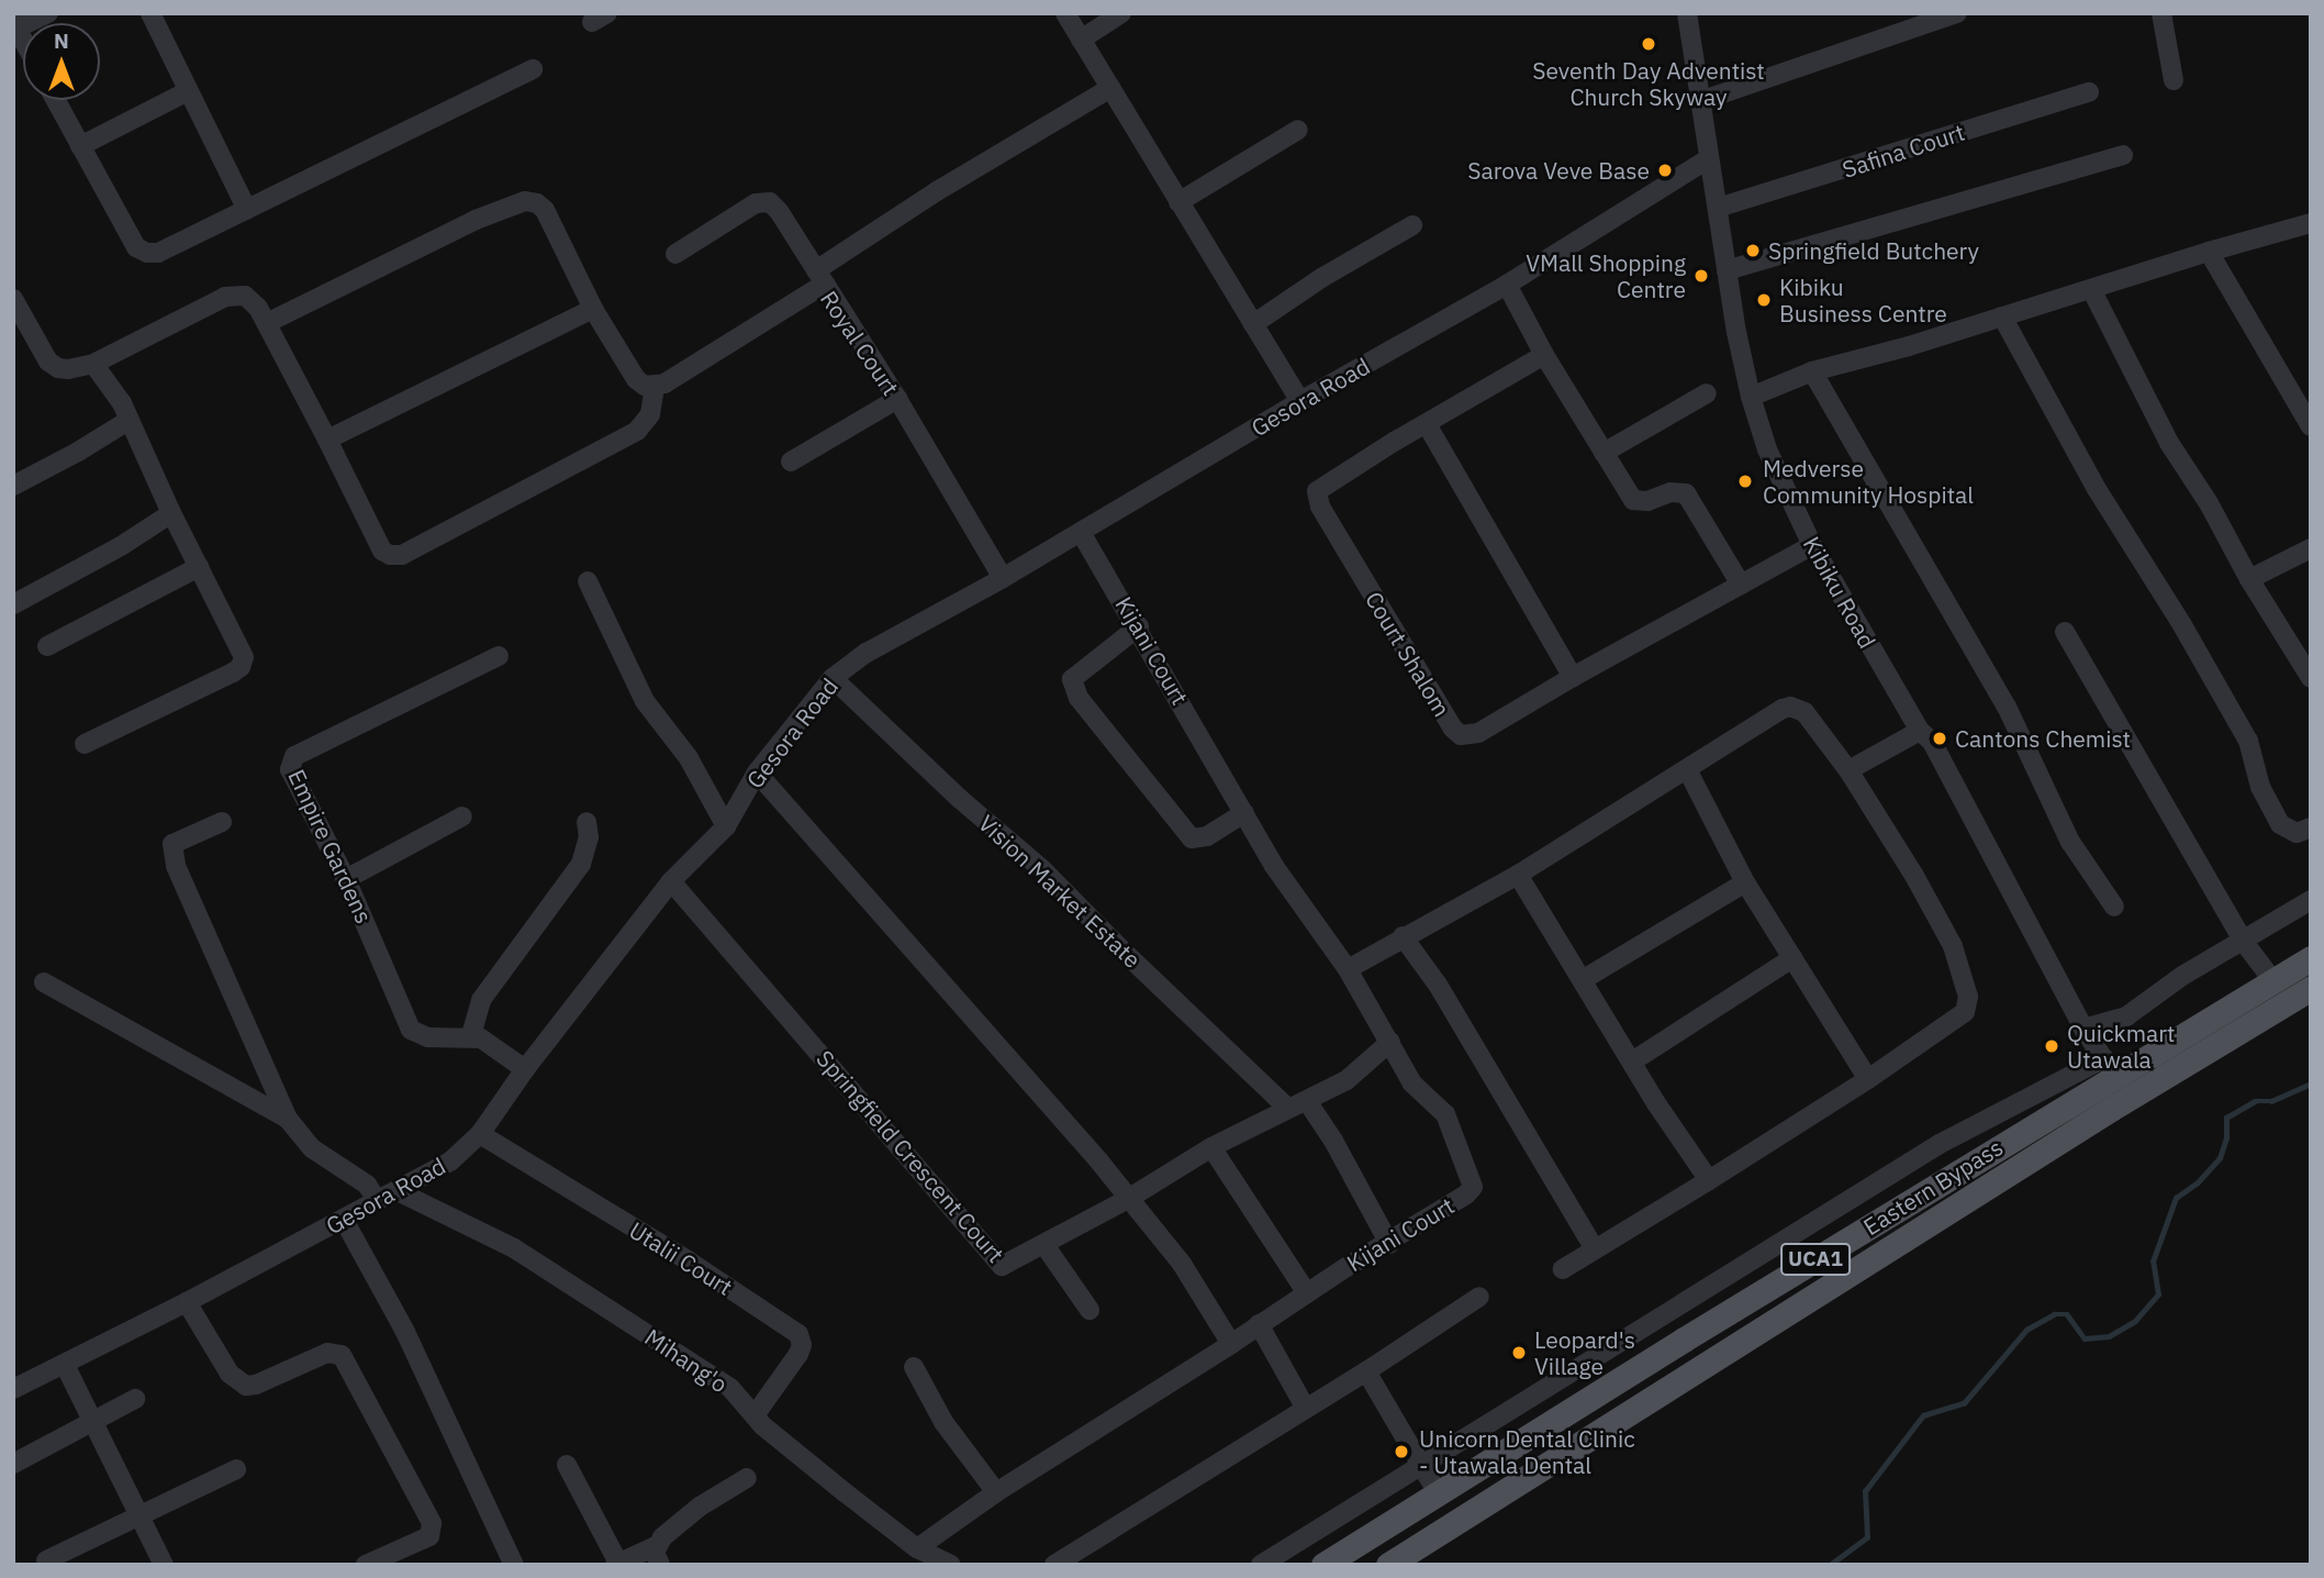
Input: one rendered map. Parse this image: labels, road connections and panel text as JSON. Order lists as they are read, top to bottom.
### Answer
{
  "streets": {
    "main road": ["Eastern Bypass", "UCA1"],
    "street": [
      "Safina Court",
      "Royal Court",
      "Gesora Road",
      "Kibiku Road",
      "Kijani Court",
      "Court Shalom",
      "Empire Gardens",
      "Vision Market Estate",
      "Springfield Crescent Court",
      "Utalii Court",
      "Mihang'o"
    ]
  },
  "crossings": [
    ["Safina Court", "Kibiku Road"],
    ["Royal Court", "Gesora Road"],
    ["Gesora Road", "Kibiku Road"],
    ["Gesora Road", "Kijani Court"],
    ["Gesora Road", "Vision Market Estate"],
    ["Gesora Road", "Springfield Crescent Court"],
    ["Gesora Road", "Utalii Court"],
    ["Gesora Road", "Mihang'o"],
    ["Kibiku Road", "Court Shalom"],
    ["Kibiku Road", "Eastern Bypass"],
    ["Kijani Court", "Springfield Crescent Court"],
    ["Kijani Court", "Mihang'o"],
    ["Vision Market Estate", "Springfield Crescent Court"],
    ["Utalii Court", "Mihang'o"]
  ],
  "places": [
    "Seventh Day Adventist Church Skyway",
    "Sarova Veve Base",
    "Springfield Butchery",
    "VMall Shopping Centre",
    "Kibiku Business Centre",
    "Medverse Community Hospital",
    "Cantons Chemist",
    "Quickmart Utawala",
    "Leopard's Village",
    "Unicorn Dental Clinic - Utawala Dental"
  ],
  "north": "top"
}
